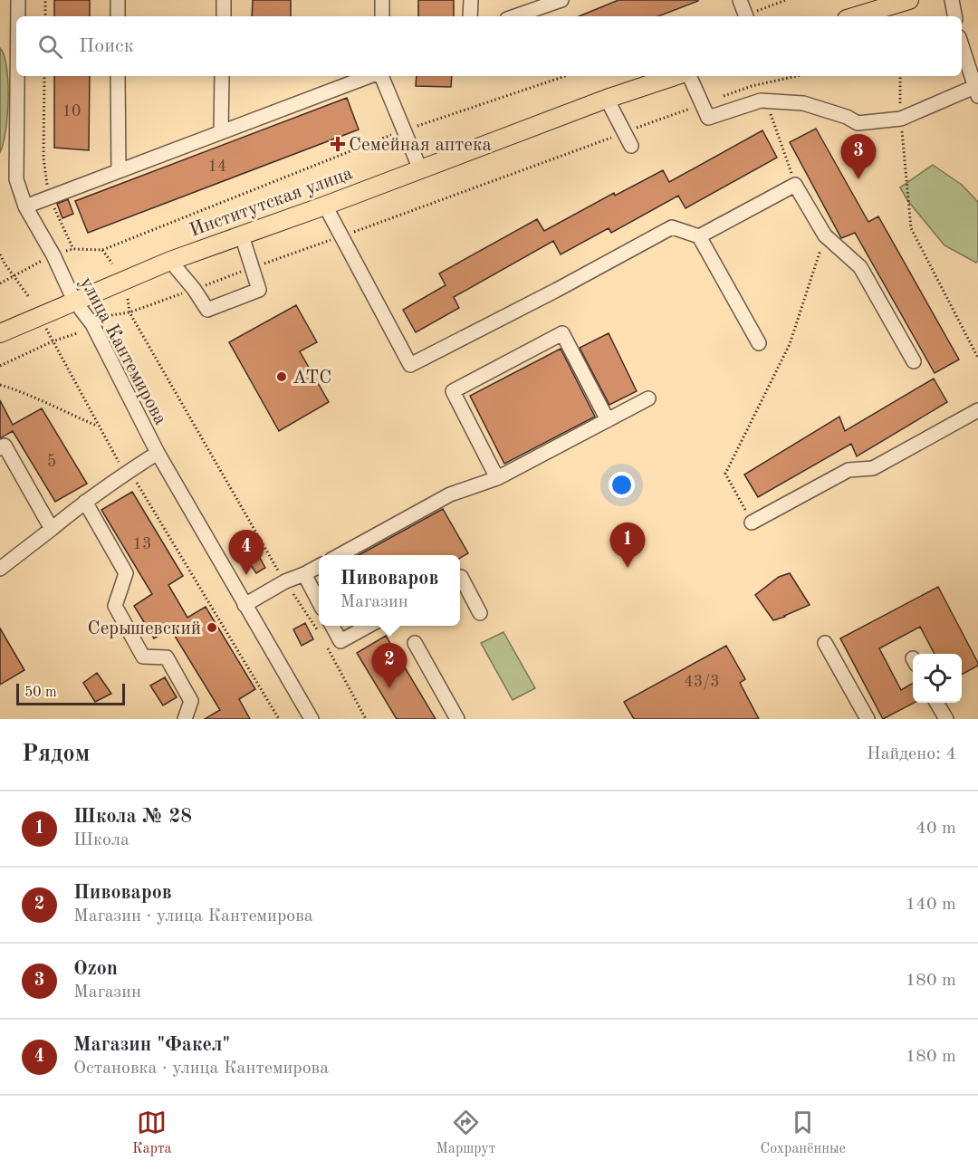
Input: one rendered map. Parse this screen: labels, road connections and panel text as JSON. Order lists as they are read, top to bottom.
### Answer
{
  "streets": {
    "main road": ["Институтская улица"],
    "street": ["улица Кантемирова"]
  },
  "crossings": [
    ["Институтская улица", "улица Кантемирова"]
  ],
  "places": {
    "health": ["Семейная аптека"],
    "other": ["АТС", "Серышевский"]
  },
  "house_numbers": [
    "10",
    "14",
    "5",
    "13",
    "43/3"
  ],
  "scale_bar": "50 m",
  "page": {
    "search": "Поиск",
    "pins": [
      "3",
      "1",
      "4",
      "2"
    ],
    "popup": ["Пивоваров", "Магазин"],
    "scale": "50 m",
    "heading": ["Рядом", "Найдено: 4"],
    "list": [
      {
        "mark": "1",
        "name": "Школа № 28",
        "note": "Школа",
        "value": "40 m"
      },
      {
        "mark": "2",
        "name": "Пивоваров",
        "note": "Магазин · улица Кантемирова",
        "value": "140 m"
      },
      {
        "mark": "3",
        "name": "Ozon",
        "note": "Магазин",
        "value": "180 m"
      },
      {
        "mark": "4",
        "name": "Магазин \"Факел\"",
        "note": "Остановка · улица Кантемирова",
        "value": "180 m"
      }
    ],
    "nav": ["Карта", "Маршрут", "Сохранённые"]
  }
}
